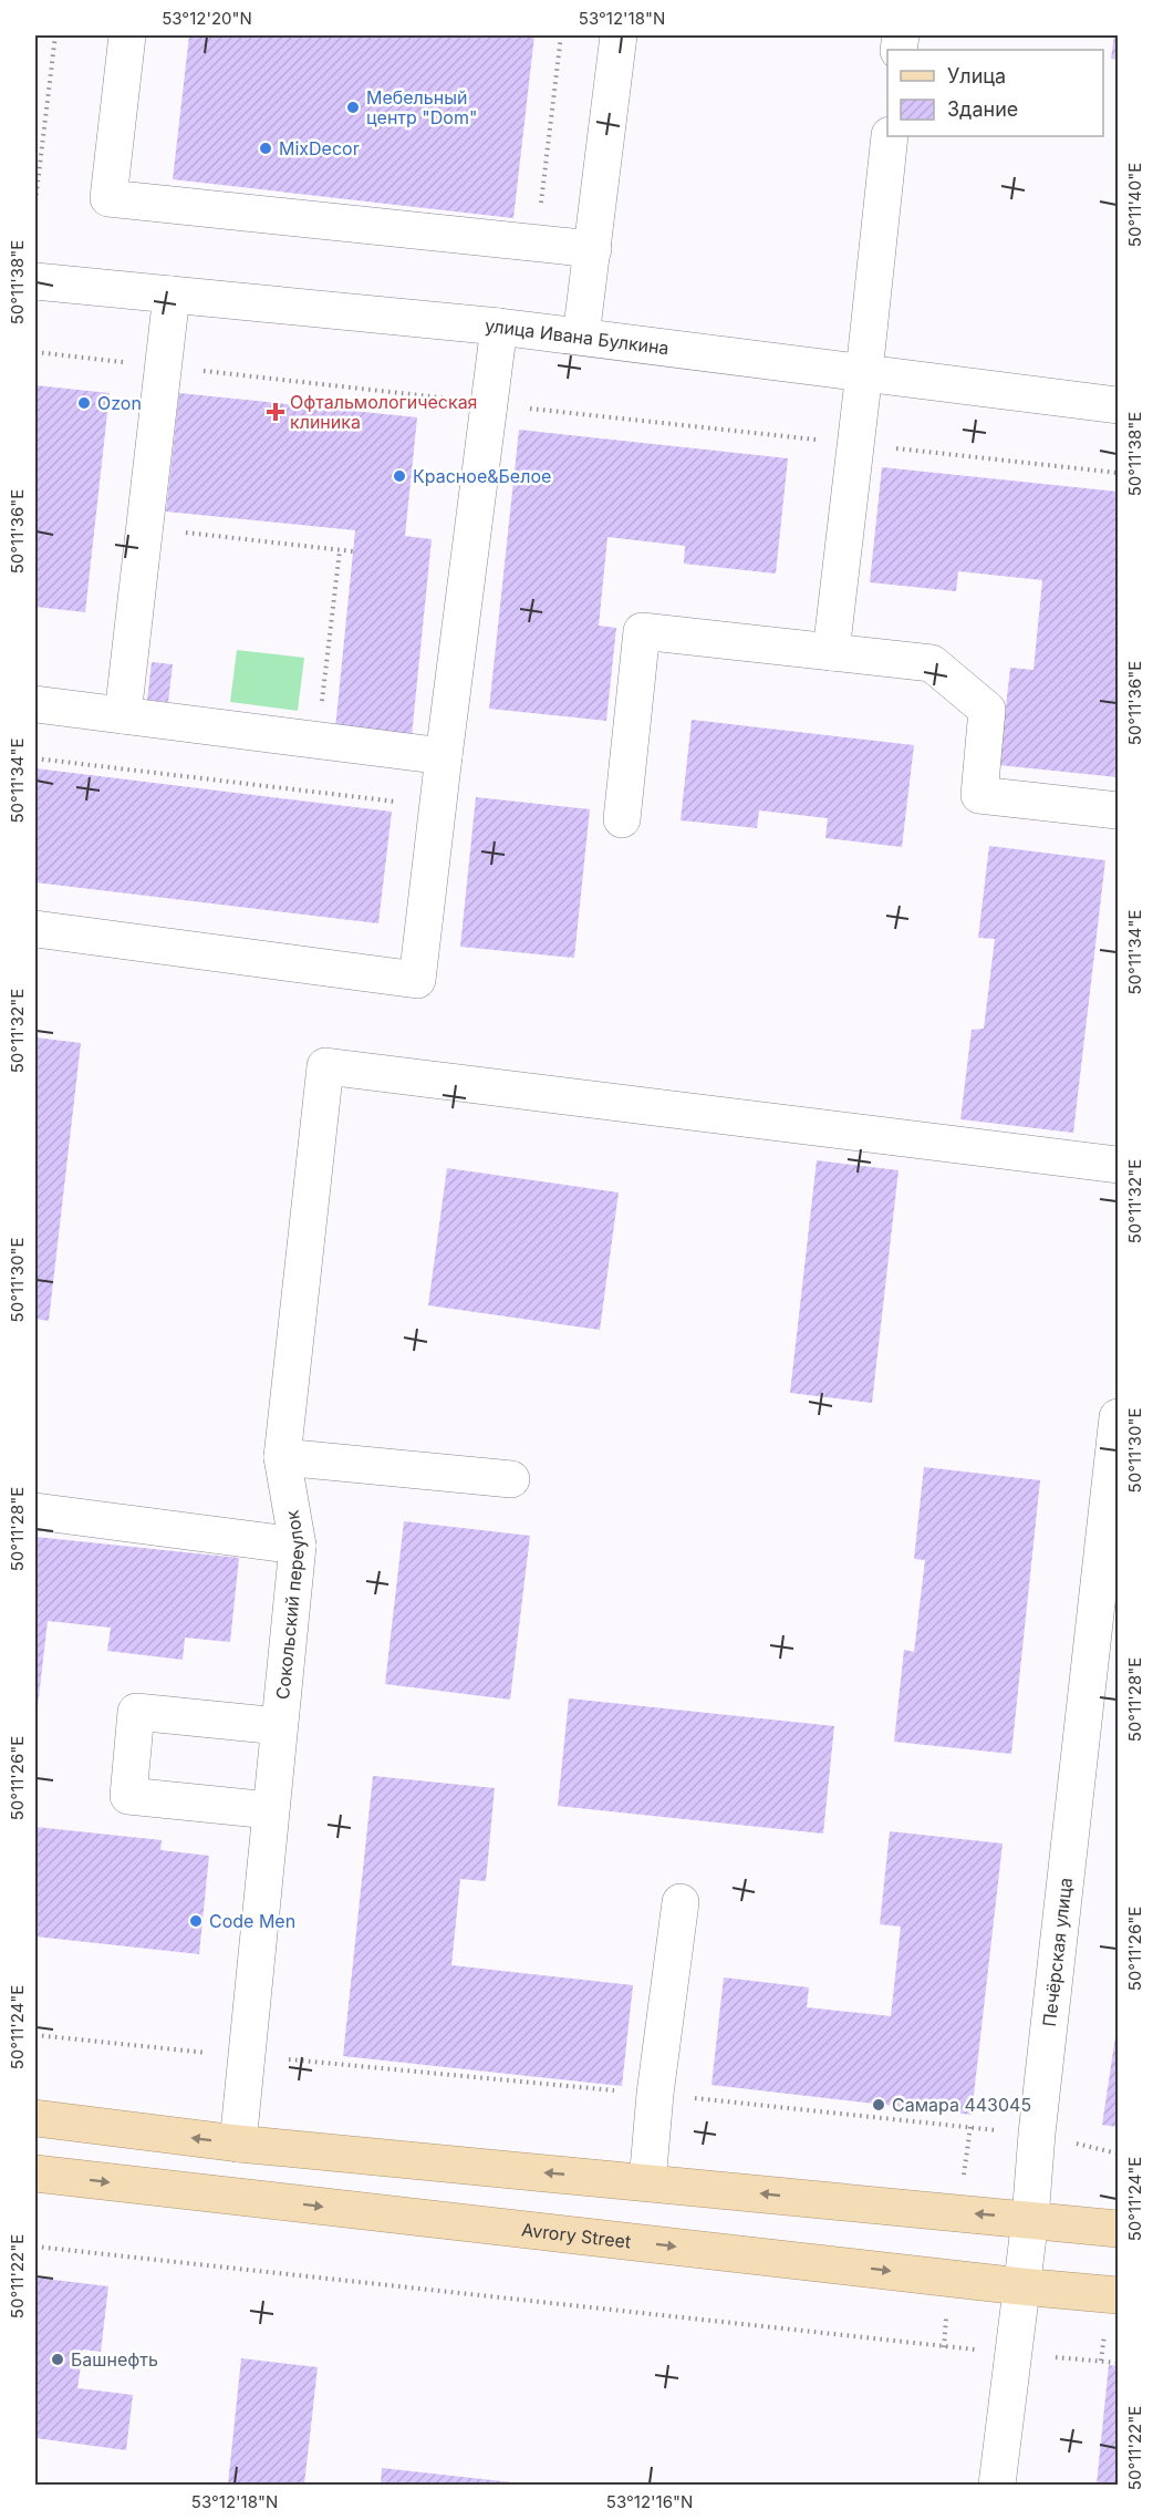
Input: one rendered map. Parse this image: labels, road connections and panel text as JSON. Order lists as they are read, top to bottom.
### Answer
{
  "streets": {
    "main road": ["Avrory Street"],
    "street": ["улица Ивана Булкина", "Сокольский переулок", "Печёрская улица"]
  },
  "crossings": [
    ["Печёрская улица", "Avrory Street"]
  ],
  "places": {
    "other": [
      "Мебельный центр \"Dom\"",
      "MixDecor",
      "Ozon",
      "Красное&Белое",
      "Code Men",
      "Самара 443045",
      "Башнефть"
    ],
    "health": ["Офтальмологическая клиника"]
  },
  "legend": ["Улица", "Здание"],
  "coordinates": [
    "53°12'20\"N",
    "53°12'18\"N",
    "50°11'40\"E",
    "50°11'38\"E",
    "50°11'36\"E",
    "50°11'34\"E",
    "50°11'32\"E",
    "50°11'30\"E",
    "50°11'28\"E",
    "50°11'26\"E",
    "50°11'24\"E",
    "50°11'22\"E",
    "53°12'16\"N"
  ]
}
